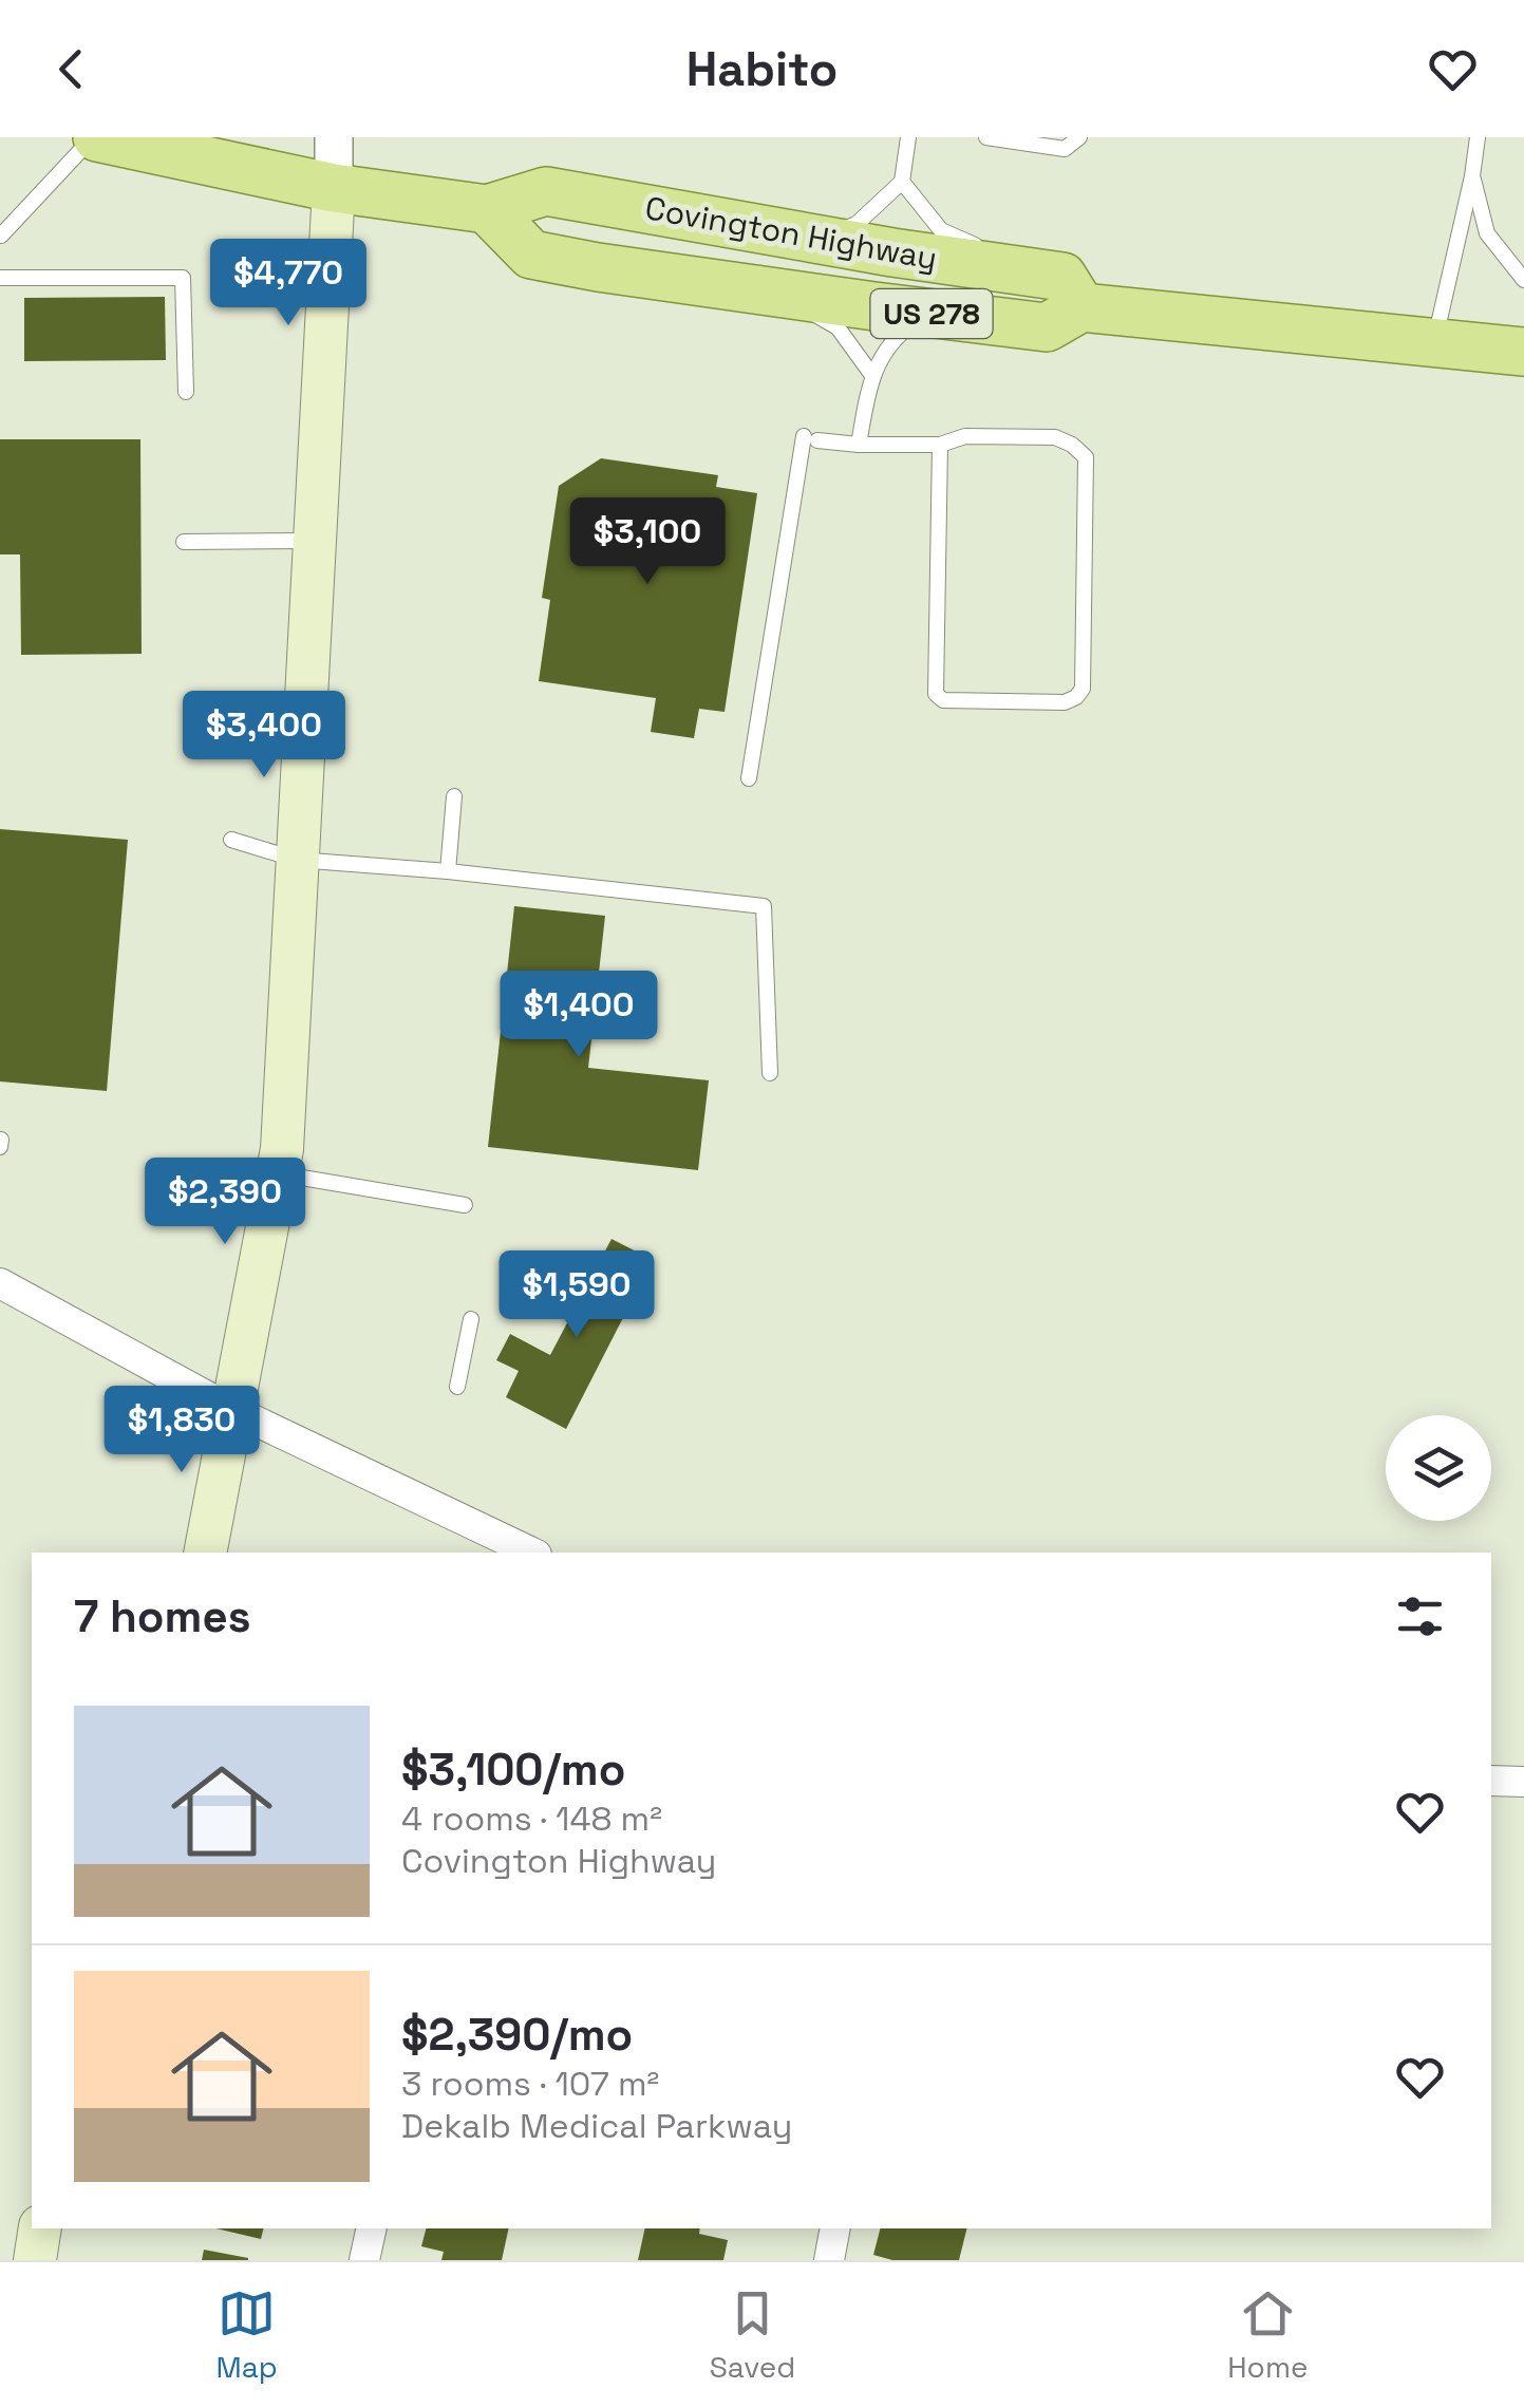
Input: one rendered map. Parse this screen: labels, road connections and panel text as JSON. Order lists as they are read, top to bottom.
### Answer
{
  "streets": {
    "main road": ["Covington Highway", "US 278"]
  },
  "page": {
    "header": "Habito",
    "price": [
      "$4,770",
      "$3,100",
      "$3,400",
      "$1,400",
      "$2,390",
      "$1,590",
      "$1,830"
    ],
    "heading": "7 homes",
    "list": [
      {
        "name": "$3,100/mo",
        "note": "4 rooms · 148 m² · Covington Highway"
      },
      {
        "name": "$2,390/mo",
        "note": "3 rooms · 107 m² · Dekalb Medical Parkway"
      }
    ],
    "tabs": ["Map", "Saved", "Home"]
  }
}
